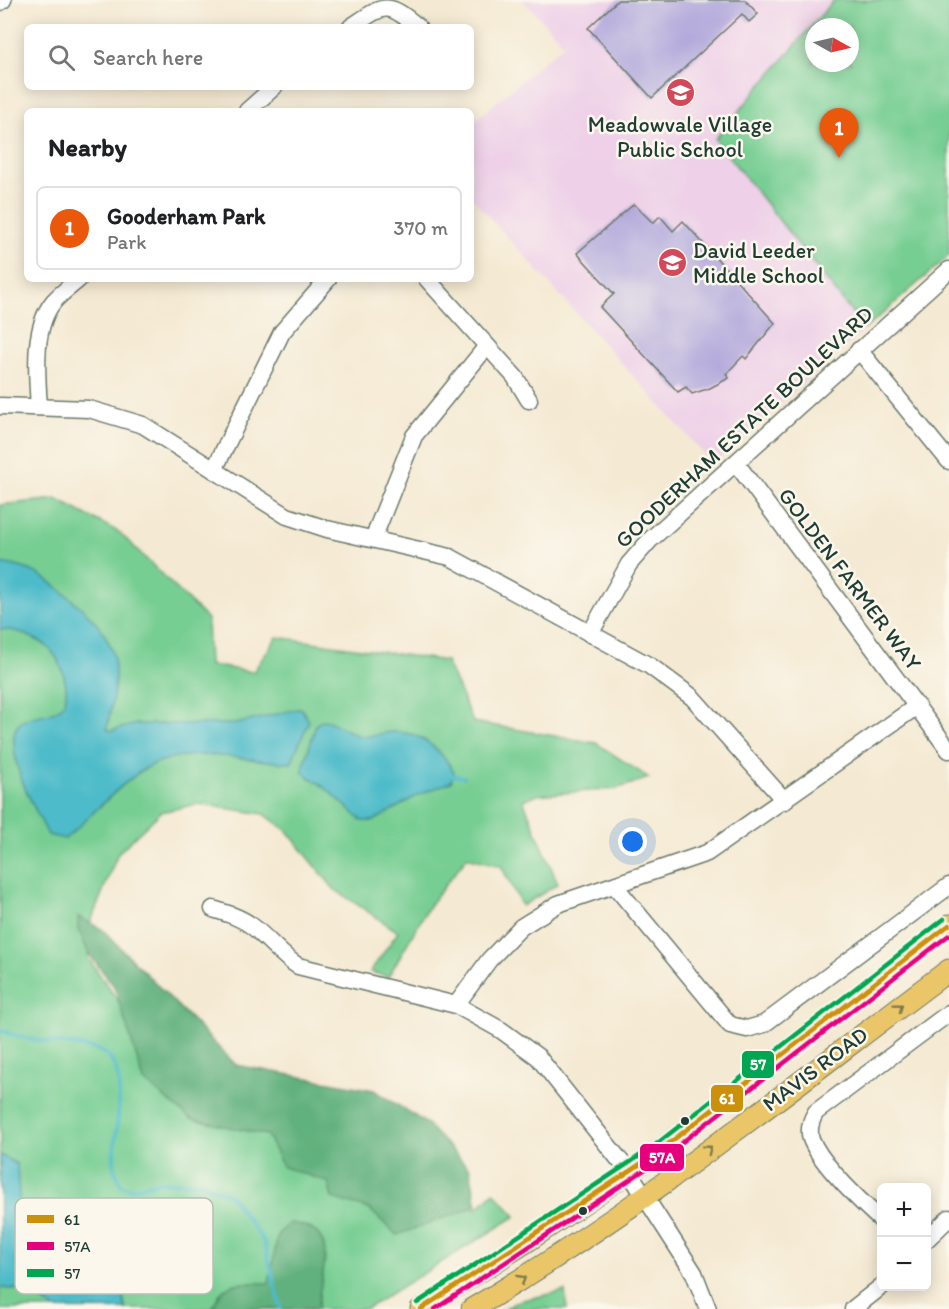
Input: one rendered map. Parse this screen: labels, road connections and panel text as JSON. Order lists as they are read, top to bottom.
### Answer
{
  "streets": {
    "main road": ["MAVIS ROAD"],
    "street": ["GOODERHAM ESTATE BOULEVARD", "GOLDEN FARMER WAY"]
  },
  "crossings": [
    ["GOODERHAM ESTATE BOULEVARD", "GOLDEN FARMER WAY"]
  ],
  "places": {
    "school or university": ["Meadowvale Village Public School", "David Leeder Middle School"]
  },
  "lines": ["transit line 57", "transit line 61", "transit line 57A"],
  "legend": ["61", "57A", "57"],
  "north": "right",
  "page": {
    "search": "Search here",
    "pins": "1",
    "heading": "Nearby",
    "list": [
      {
        "mark": "1",
        "name": "Gooderham Park",
        "note": "Park",
        "value": "370 m"
      }
    ],
    "map_buttons": ["+", "−"]
  }
}
